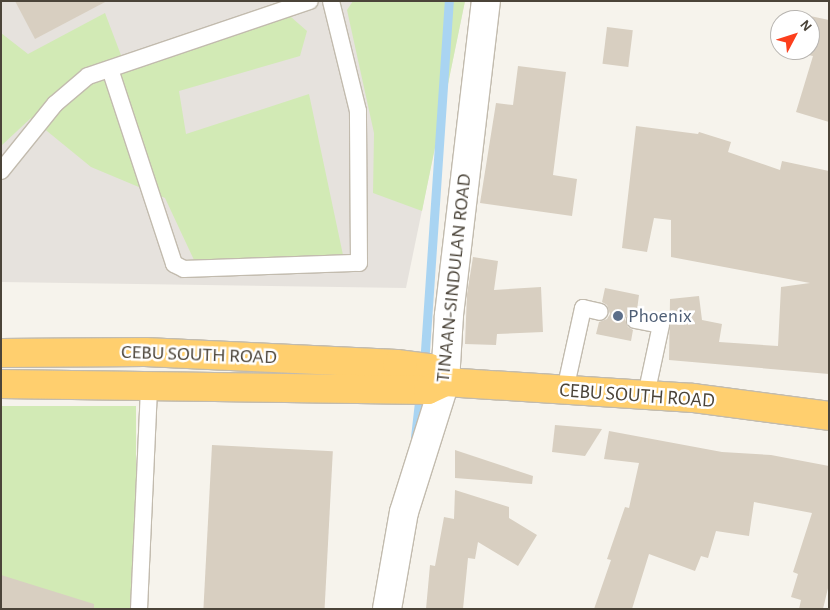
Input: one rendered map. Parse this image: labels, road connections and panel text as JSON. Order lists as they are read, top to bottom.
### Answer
{
  "streets": {
    "highway": ["CEBU SOUTH ROAD"],
    "street": ["TINAAN-SINDULAN ROAD"]
  },
  "crossings": [
    ["TINAAN-SINDULAN ROAD", "CEBU SOUTH ROAD"]
  ],
  "places": ["Phoenix"],
  "north": "top right"
}
